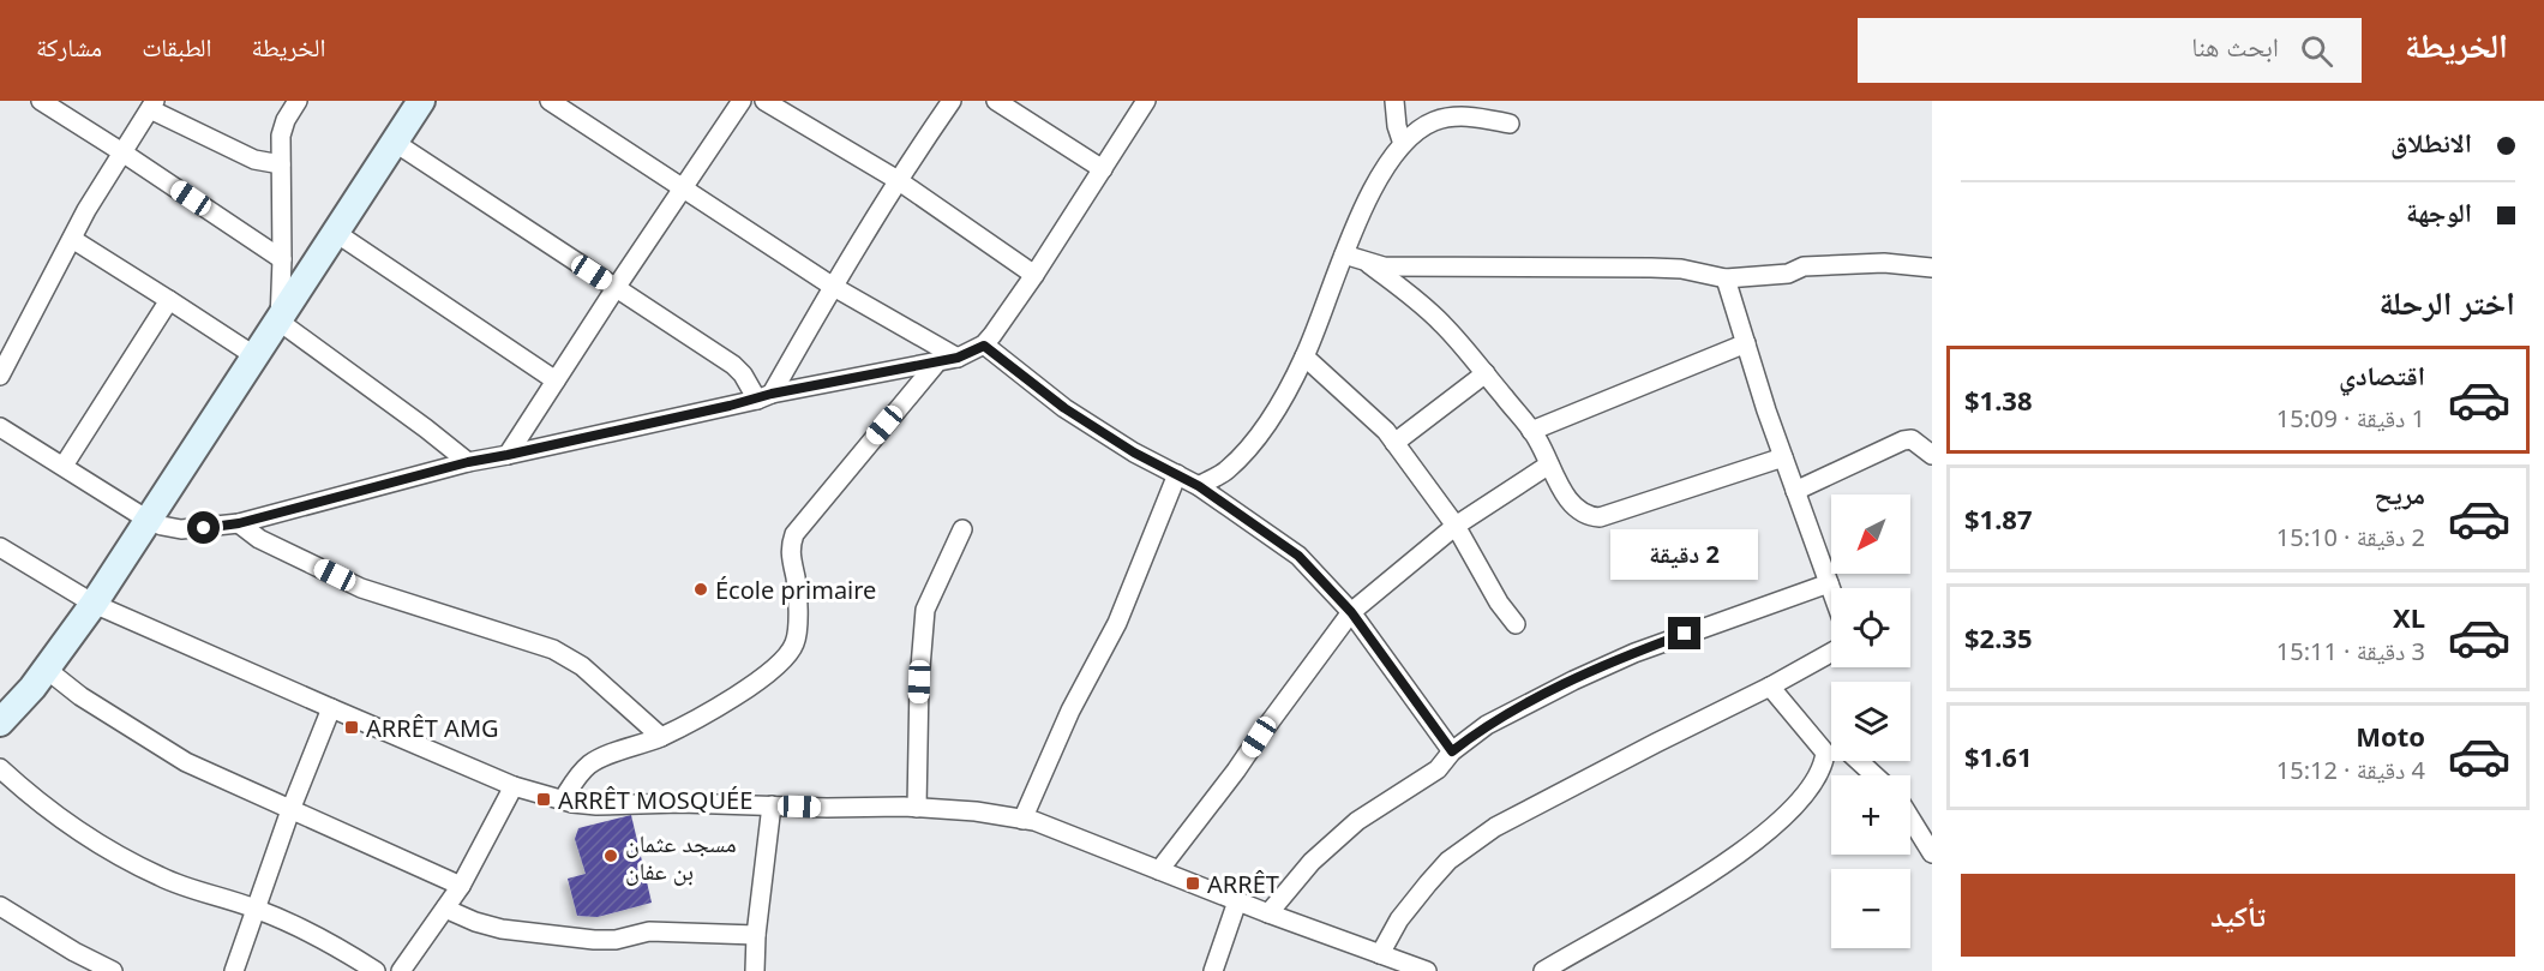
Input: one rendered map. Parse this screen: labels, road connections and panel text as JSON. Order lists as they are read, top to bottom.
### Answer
{
  "places": {
    "other": ["École primaire", "مسجد عثمان بن عفان"],
    "transit": ["ARRÊT AMG", "ARRÊT MOSQUÉE", "ARRÊT"]
  },
  "north": "bottom left",
  "page": {
    "header": "الخريطة",
    "search": "ابحث هنا",
    "nav": ["الخريطة", "الطبقات", "مشاركة"],
    "banner": ["الانطلاق", "الوجهة"],
    "heading": "اختر الرحلة",
    "list": [
      {
        "name": "اقتصادي",
        "note": "1 دقيقة · 15:09",
        "value": "$1.38"
      },
      {
        "name": "مريح",
        "note": "2 دقيقة · 15:10",
        "value": "$1.87"
      },
      {
        "name": "XL",
        "note": "3 دقيقة · 15:11",
        "value": "$2.35"
      },
      {
        "name": "Moto",
        "note": "4 دقيقة · 15:12",
        "value": "$1.61"
      }
    ],
    "map_buttons": ["+", "−"],
    "bubble": "2 دقيقة",
    "buttons": "تأكيد"
  }
}
